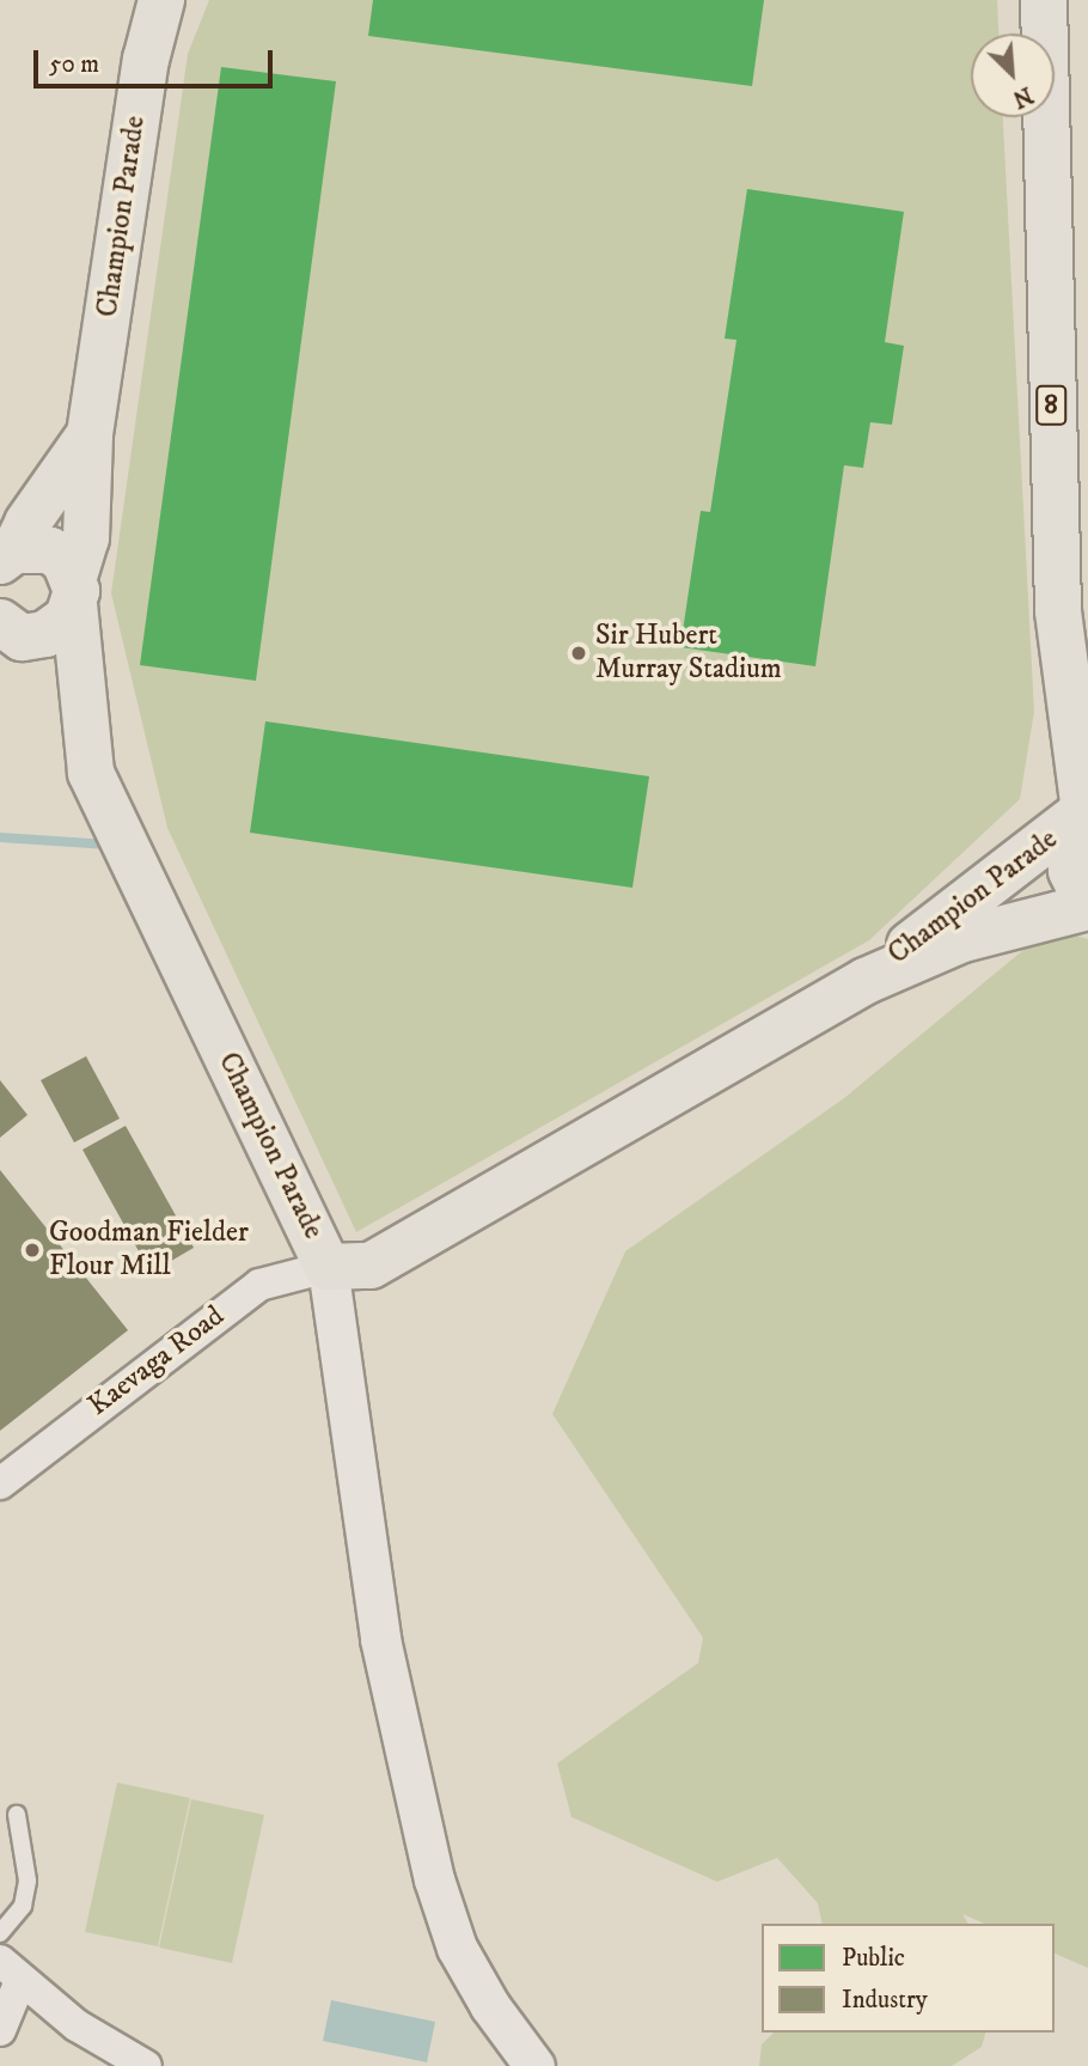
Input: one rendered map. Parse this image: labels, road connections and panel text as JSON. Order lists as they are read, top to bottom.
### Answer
{
  "streets": {
    "main road": ["Champion Parade", "8"],
    "street": ["Kaevaga Road"]
  },
  "crossings": [
    ["Champion Parade", "8"],
    ["Champion Parade", "Kaevaga Road"]
  ],
  "places": ["Sir Hubert Murray Stadium", "Goodman Fielder Flour Mill"],
  "legend": ["Public", "Industry"],
  "scale_bar": "50 m",
  "north": "bottom right"
}
